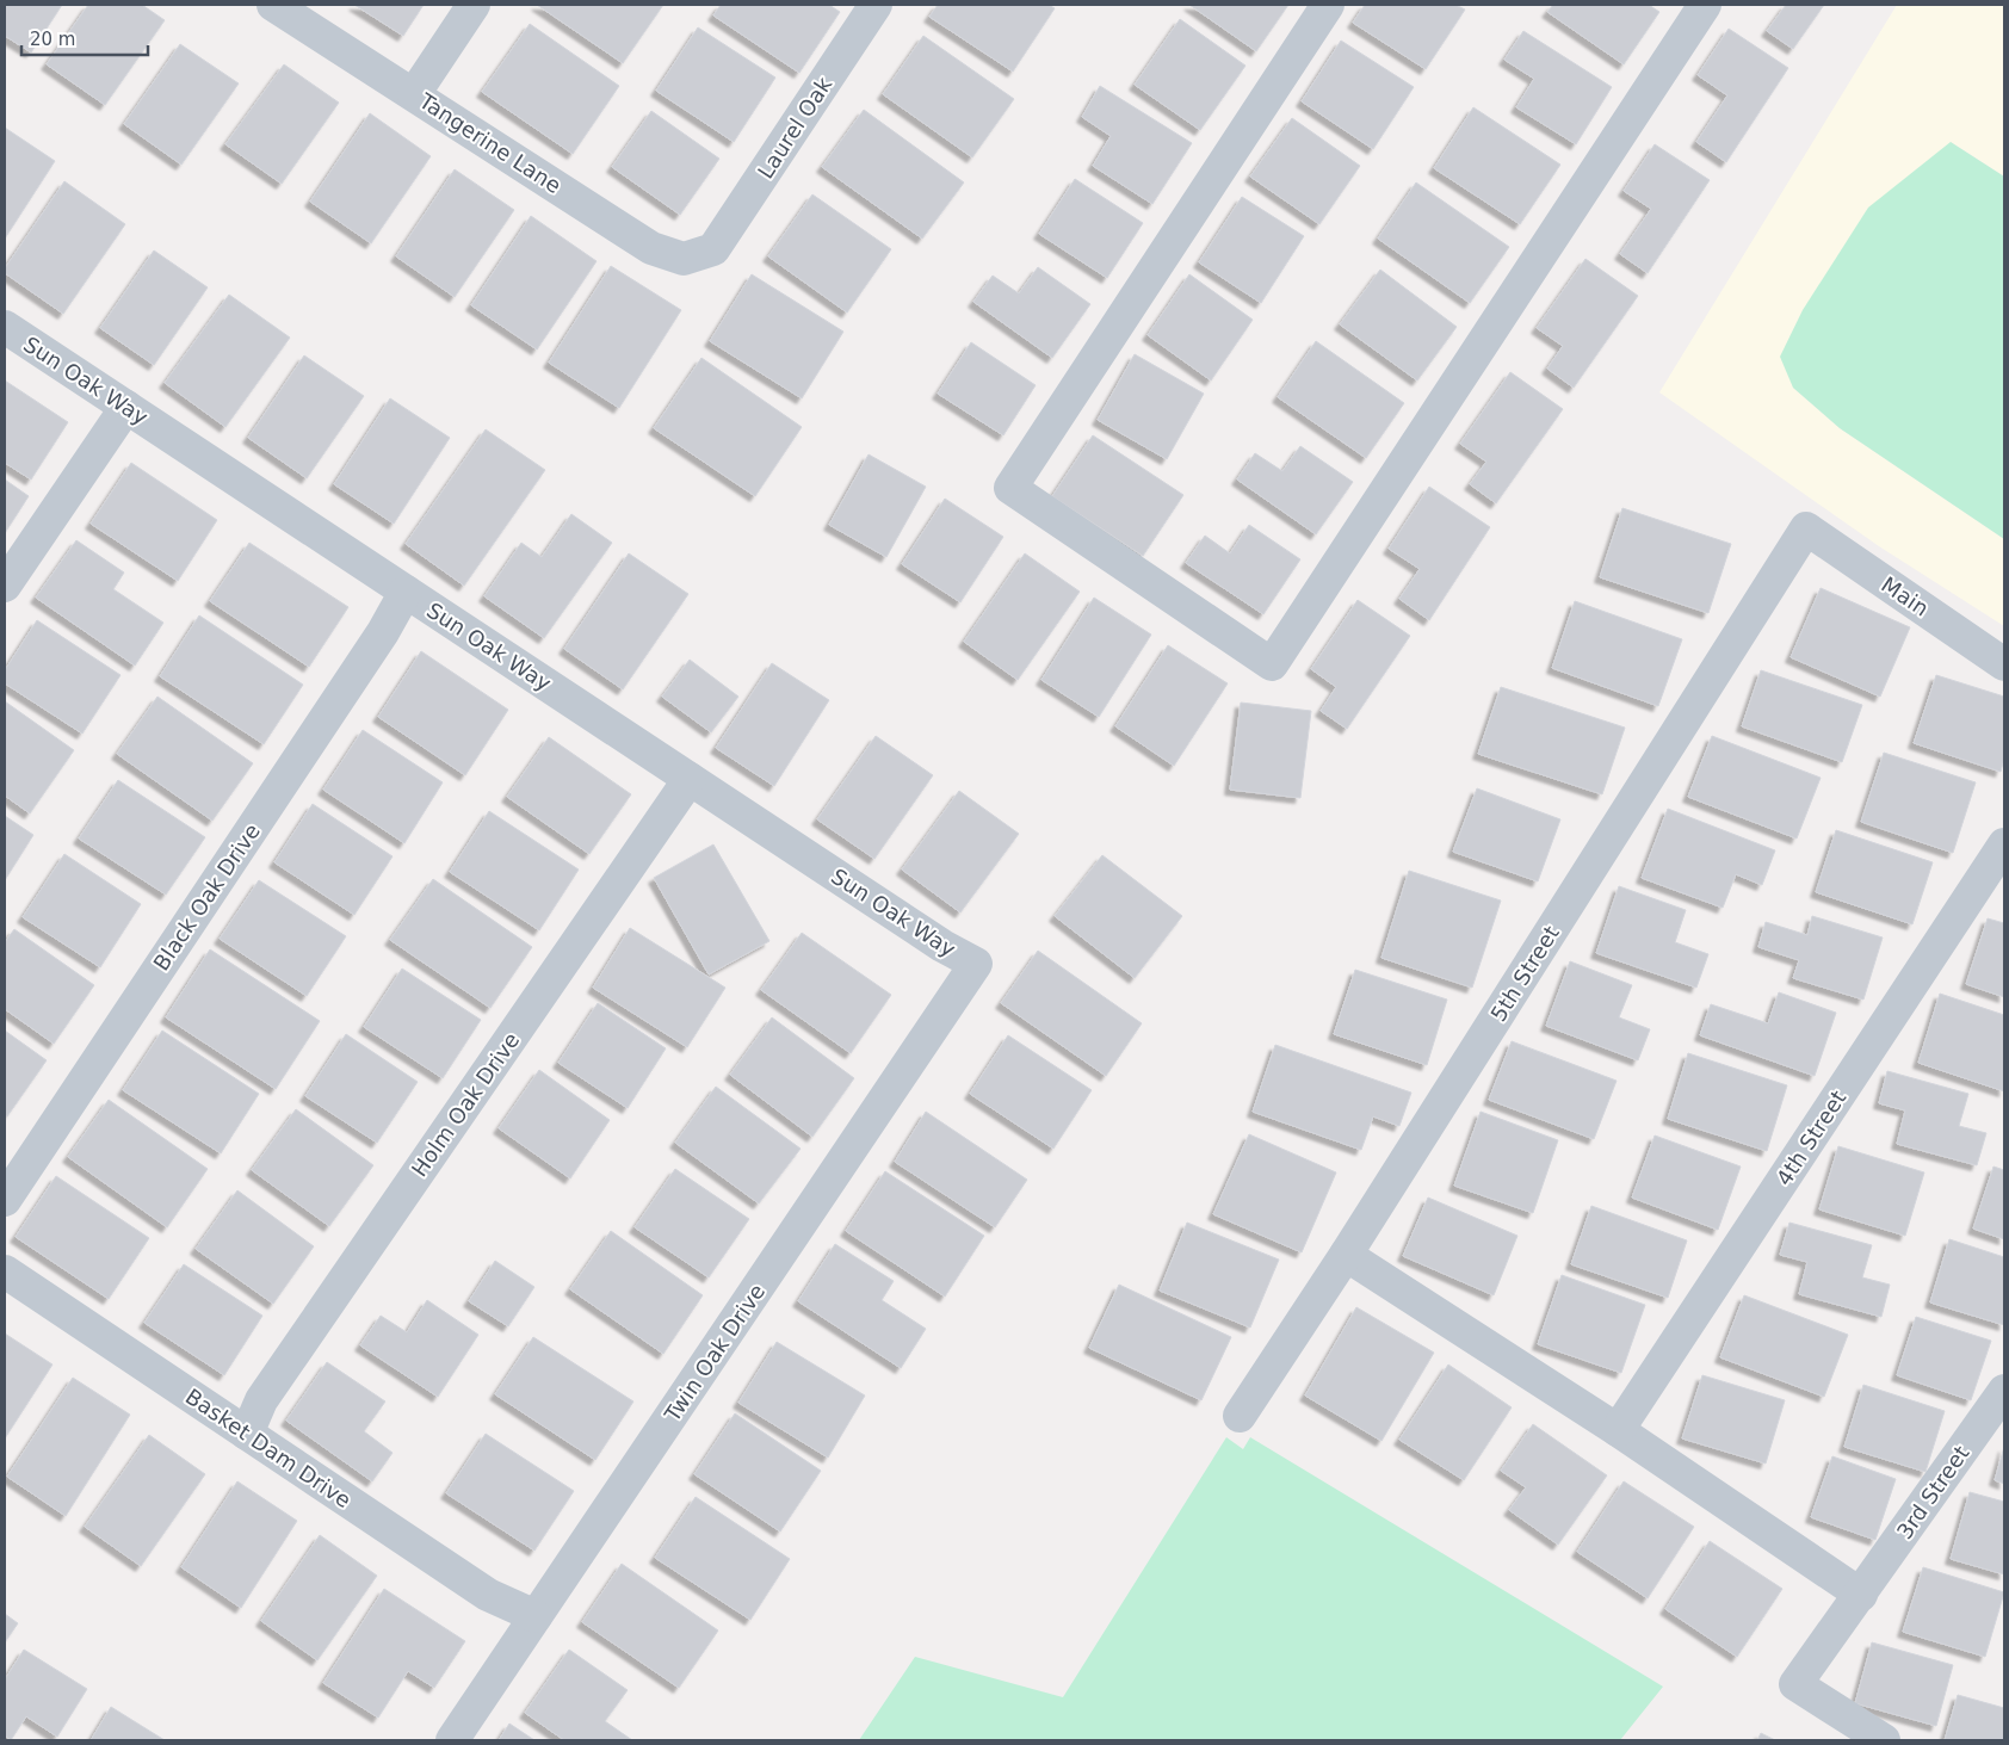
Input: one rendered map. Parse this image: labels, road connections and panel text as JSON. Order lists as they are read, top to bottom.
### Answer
{
  "streets": {
    "street": [
      "Laurel Oak",
      "Tangerine Lane",
      "Sun Oak Way",
      "Main",
      "Black Oak Drive",
      "5th Street",
      "Holm Oak Drive",
      "4th Street",
      "Twin Oak Drive",
      "Basket Dam Drive",
      "3rd Street"
    ]
  },
  "crossings": [
    ["Laurel Oak", "Tangerine Lane"],
    ["Sun Oak Way", "Black Oak Drive"],
    ["Sun Oak Way", "Holm Oak Drive"],
    ["Sun Oak Way", "Twin Oak Drive"],
    ["Main", "5th Street"],
    ["Holm Oak Drive", "Basket Dam Drive"],
    ["Twin Oak Drive", "Basket Dam Drive"]
  ],
  "scale_bar": "20 m"
}
